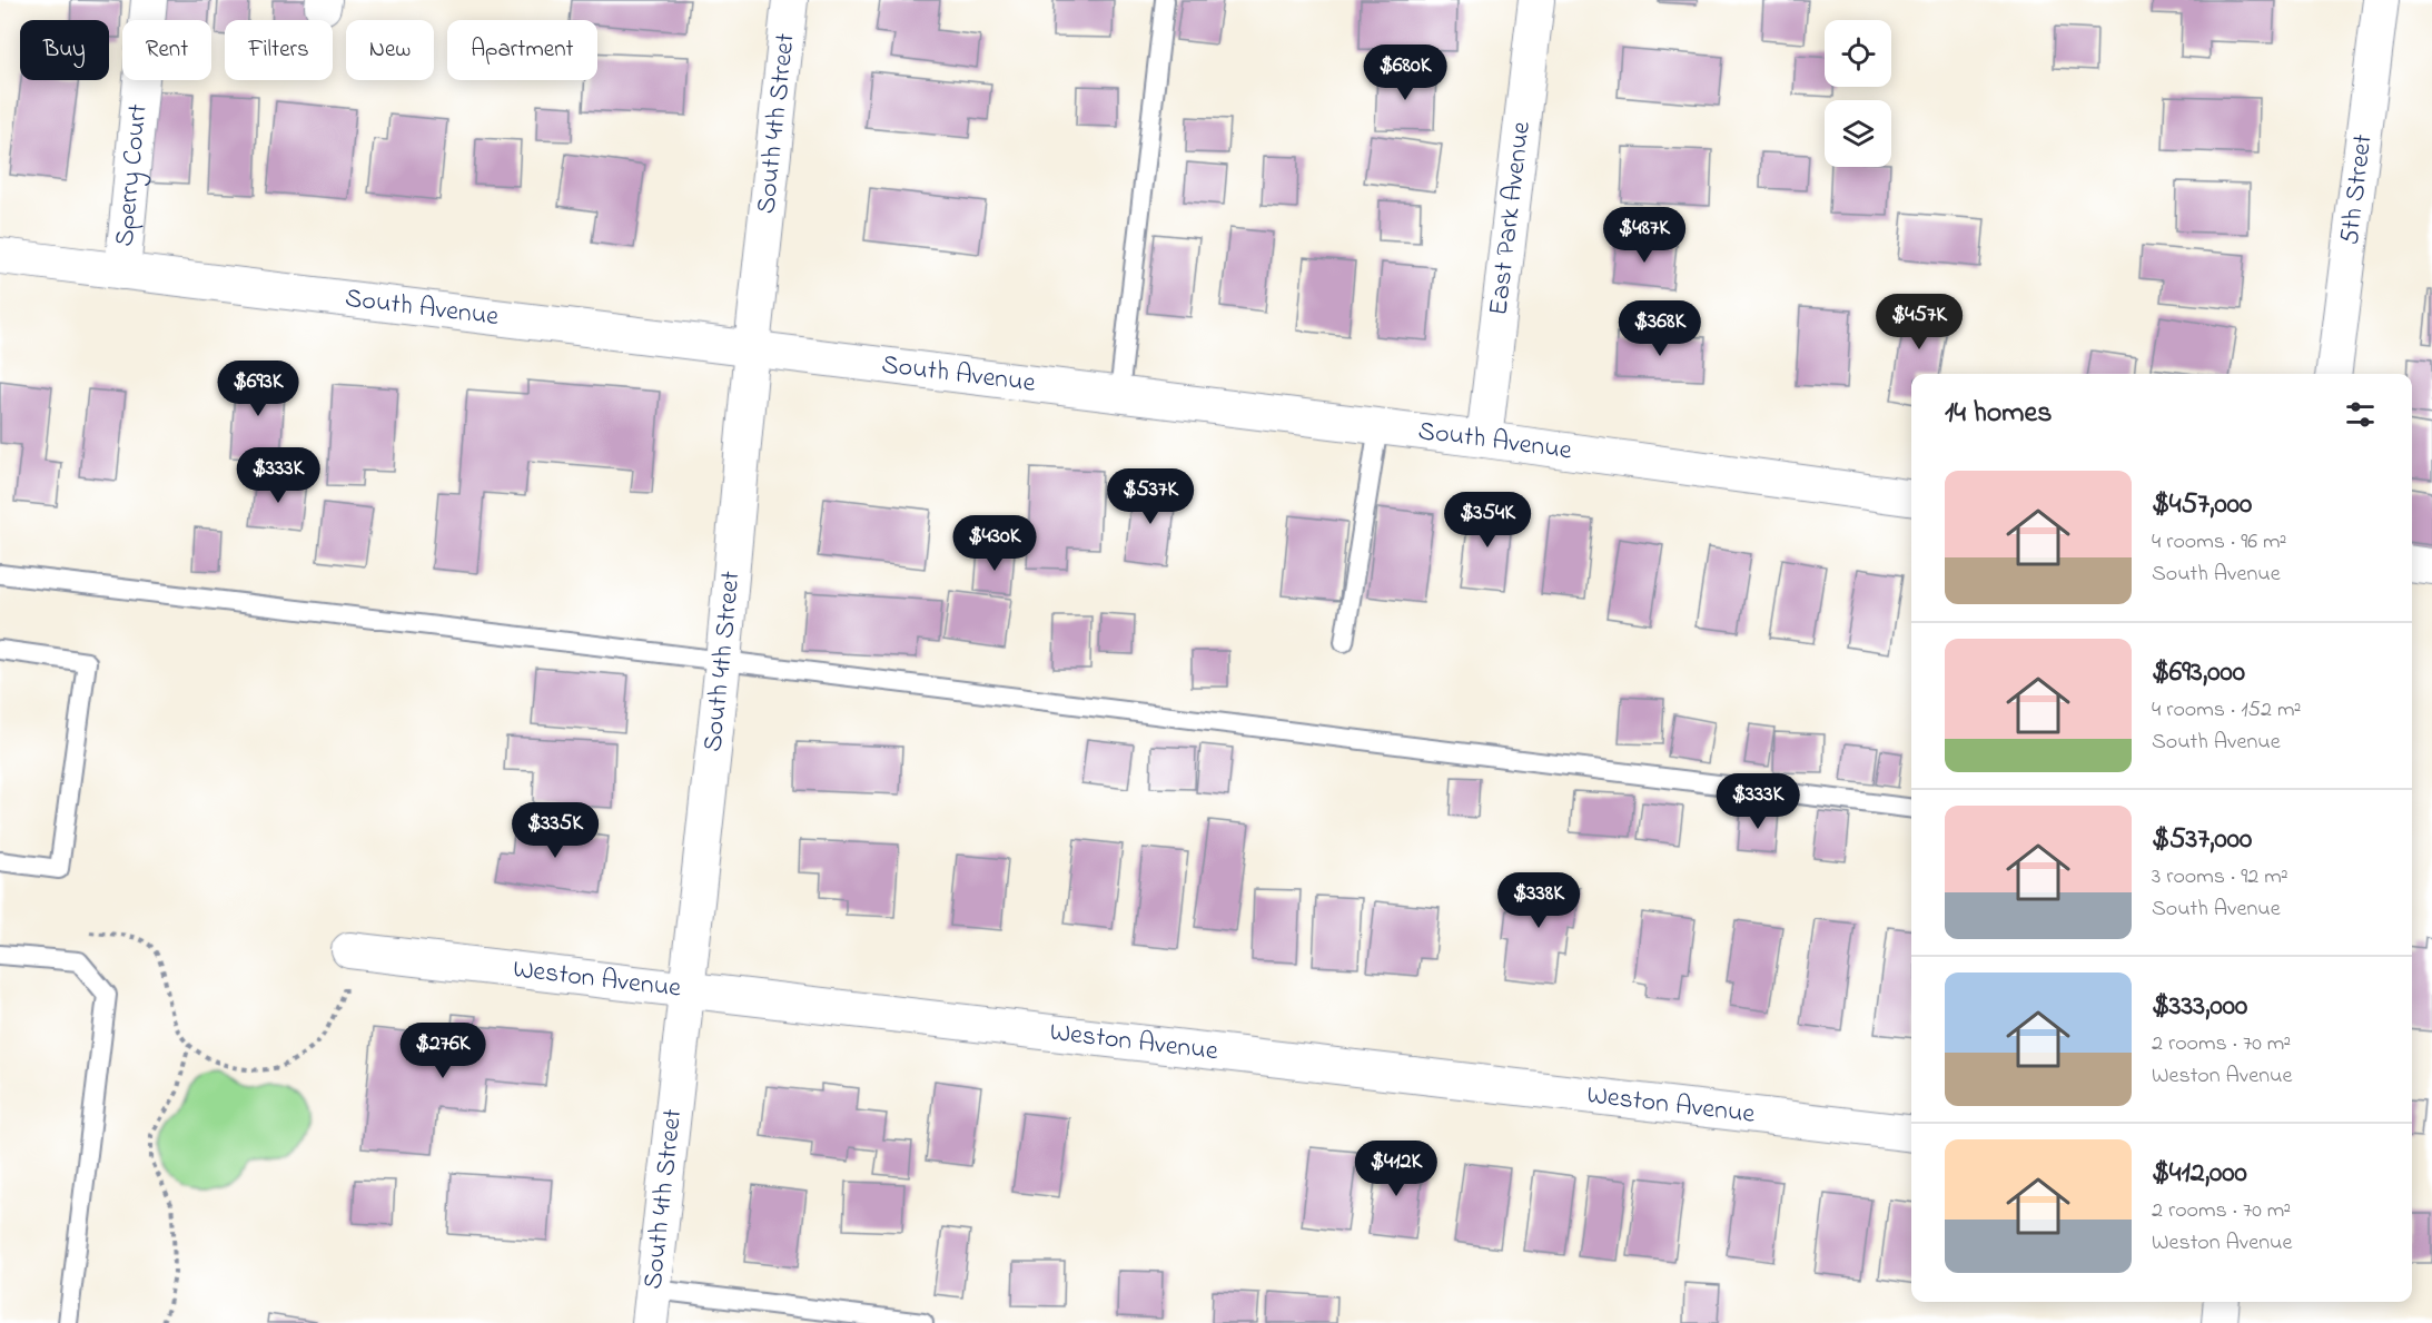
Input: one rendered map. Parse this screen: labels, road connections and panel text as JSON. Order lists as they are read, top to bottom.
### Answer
{
  "streets": {
    "street": [
      "South 4th Street",
      "Sperry Court",
      "5th Street",
      "East Park Avenue",
      "South Avenue",
      "Weston Avenue"
    ]
  },
  "crossings": [
    ["South 4th Street", "South Avenue"],
    ["South 4th Street", "Weston Avenue"],
    ["Sperry Court", "South Avenue"],
    ["East Park Avenue", "South Avenue"]
  ],
  "page": {
    "chip": [
      "Buy",
      "Rent",
      "Filters",
      "New",
      "Apartment"
    ],
    "price": [
      "$680K",
      "$487K",
      "$457K",
      "$368K",
      "$693K",
      "$333K",
      "$537K",
      "$354K",
      "$430K",
      "$333K",
      "$335K",
      "$338K",
      "$276K",
      "$412K"
    ],
    "heading": "14 homes",
    "list": [
      {
        "name": "$457,000",
        "note": "4 rooms · 96 m² · South Avenue"
      },
      {
        "name": "$693,000",
        "note": "4 rooms · 152 m² · South Avenue"
      },
      {
        "name": "$537,000",
        "note": "3 rooms · 92 m² · South Avenue"
      },
      {
        "name": "$333,000",
        "note": "2 rooms · 70 m² · Weston Avenue"
      },
      {
        "name": "$412,000",
        "note": "2 rooms · 70 m² · Weston Avenue"
      }
    ]
  }
}
